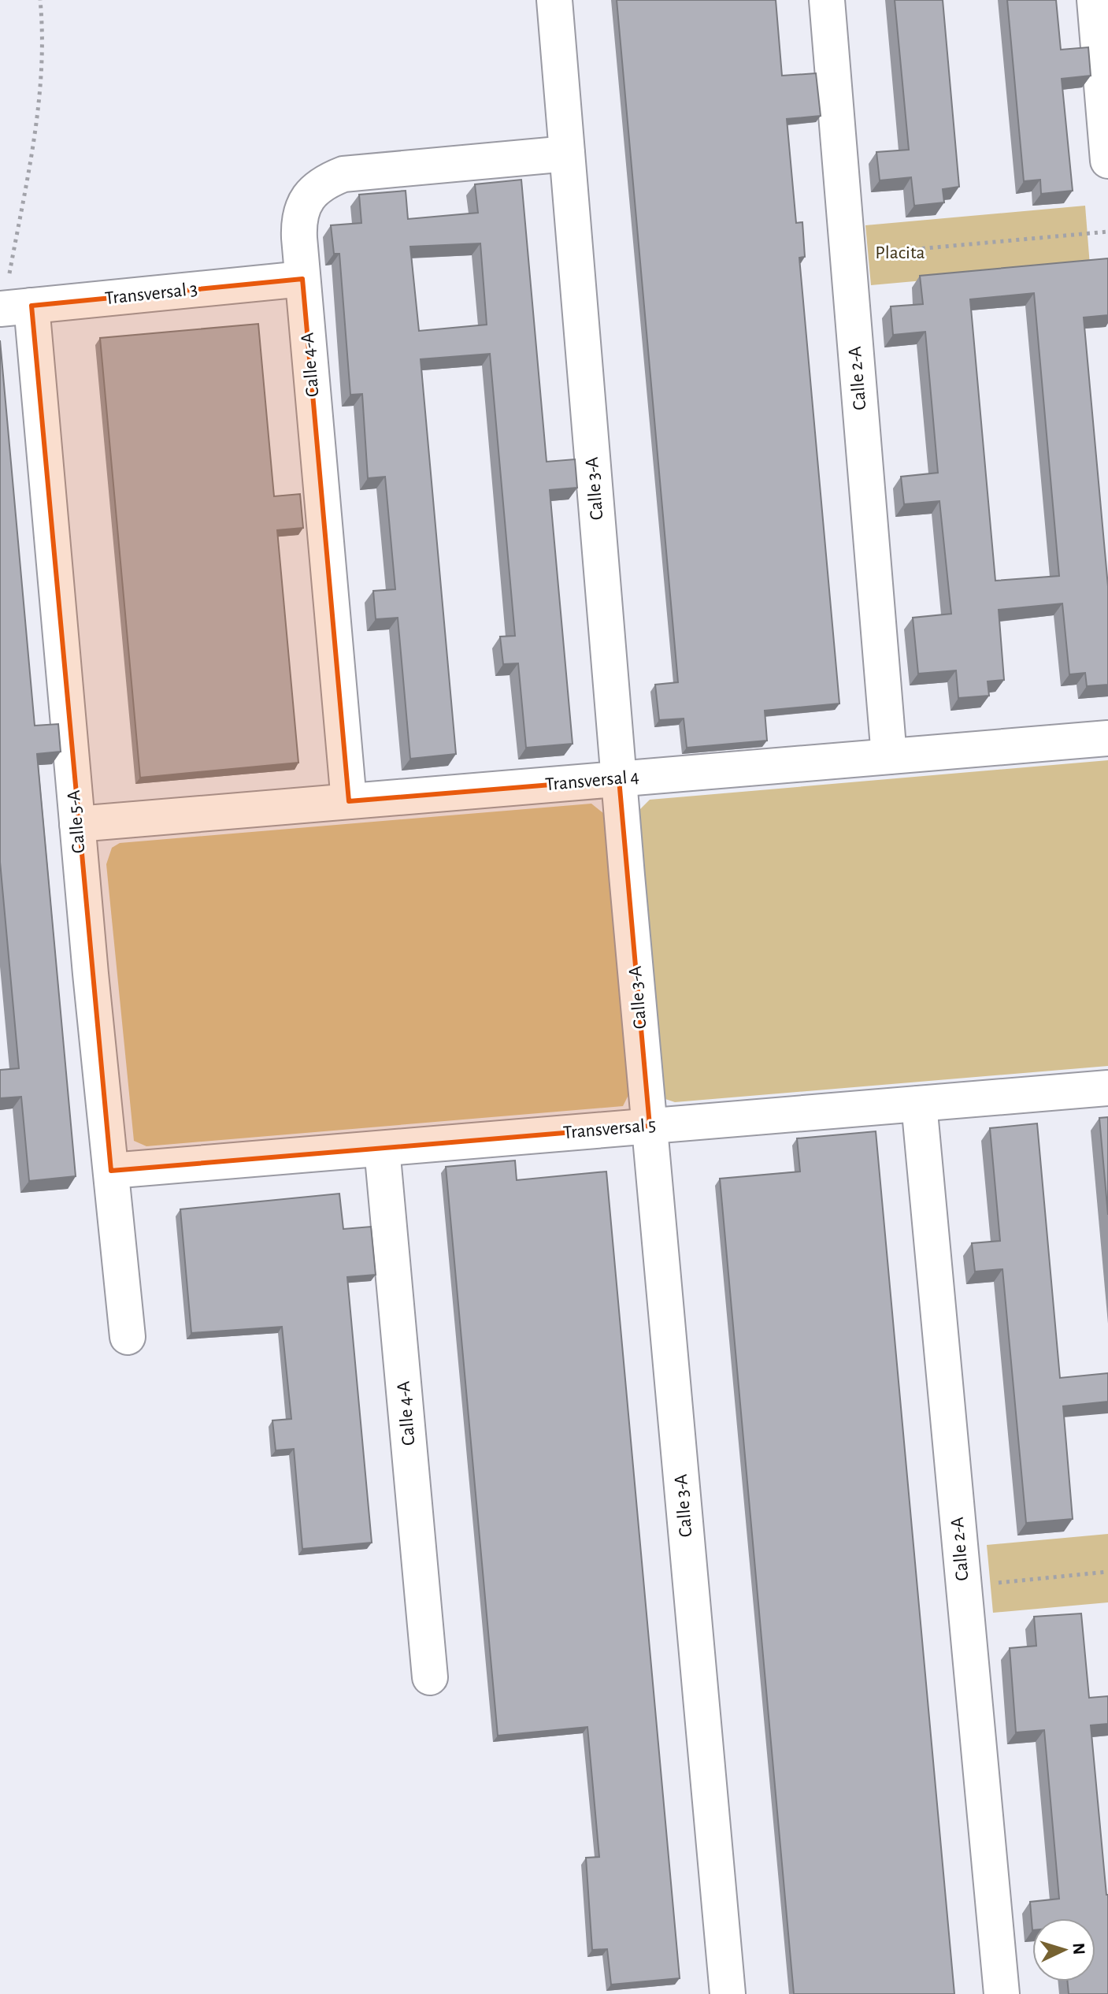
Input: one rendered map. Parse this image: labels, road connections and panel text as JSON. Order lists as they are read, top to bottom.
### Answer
{
  "streets": {
    "street": [
      "Transversal 3",
      "Calle 4-A",
      "Calle 2-A",
      "Calle 3-A",
      "Transversal 4",
      "Calle 5-A",
      "Transversal 5"
    ]
  },
  "crossings": [
    ["Transversal 3", "Calle 4-A"],
    ["Transversal 3", "Calle 5-A"],
    ["Calle 4-A", "Calle 3-A"],
    ["Calle 4-A", "Transversal 4"],
    ["Calle 4-A", "Transversal 5"],
    ["Calle 2-A", "Transversal 4"],
    ["Calle 2-A", "Transversal 5"],
    ["Calle 3-A", "Transversal 4"],
    ["Calle 3-A", "Transversal 5"],
    ["Transversal 4", "Calle 5-A"],
    ["Calle 5-A", "Transversal 5"]
  ],
  "parks": ["Placita"],
  "north": "right"
}
